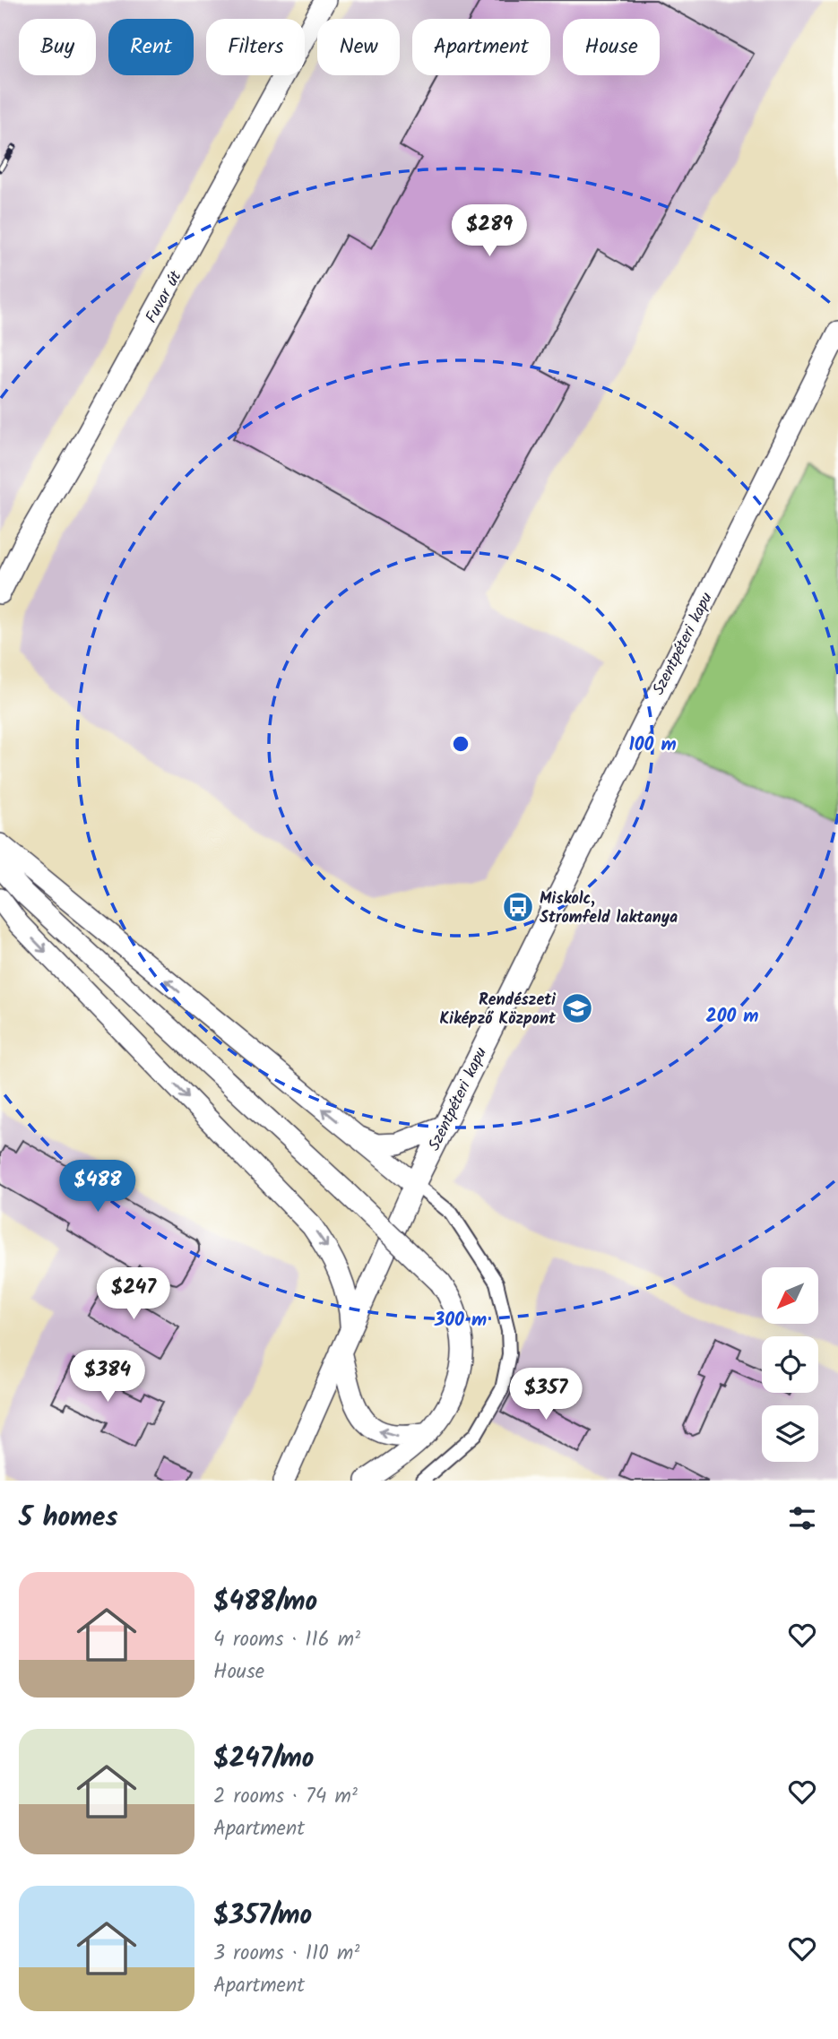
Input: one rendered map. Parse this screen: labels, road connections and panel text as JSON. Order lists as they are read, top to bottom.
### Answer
{
  "streets": {
    "main road": ["Fuvar út", "Szentpéteri kapu"]
  },
  "places": {
    "bus stop": ["Miskolc, Stromfeld laktanya"],
    "school or university": ["Rendészeti Kiképző Központ"]
  },
  "north": "bottom left",
  "page": {
    "chip": [
      "Buy",
      "Rent",
      "Filters",
      "New",
      "Apartment",
      "House"
    ],
    "price": [
      "$289",
      "$488",
      "$247",
      "$384",
      "$357"
    ],
    "heading": "5 homes",
    "list": [
      {
        "name": "$488/mo",
        "note": "4 rooms · 116 m² · House"
      },
      {
        "name": "$247/mo",
        "note": "2 rooms · 74 m² · Apartment"
      },
      {
        "name": "$357/mo",
        "note": "3 rooms · 110 m² · Apartment"
      }
    ]
  },
  "rings": ["100 m", "200 m", "300 m"]
}
